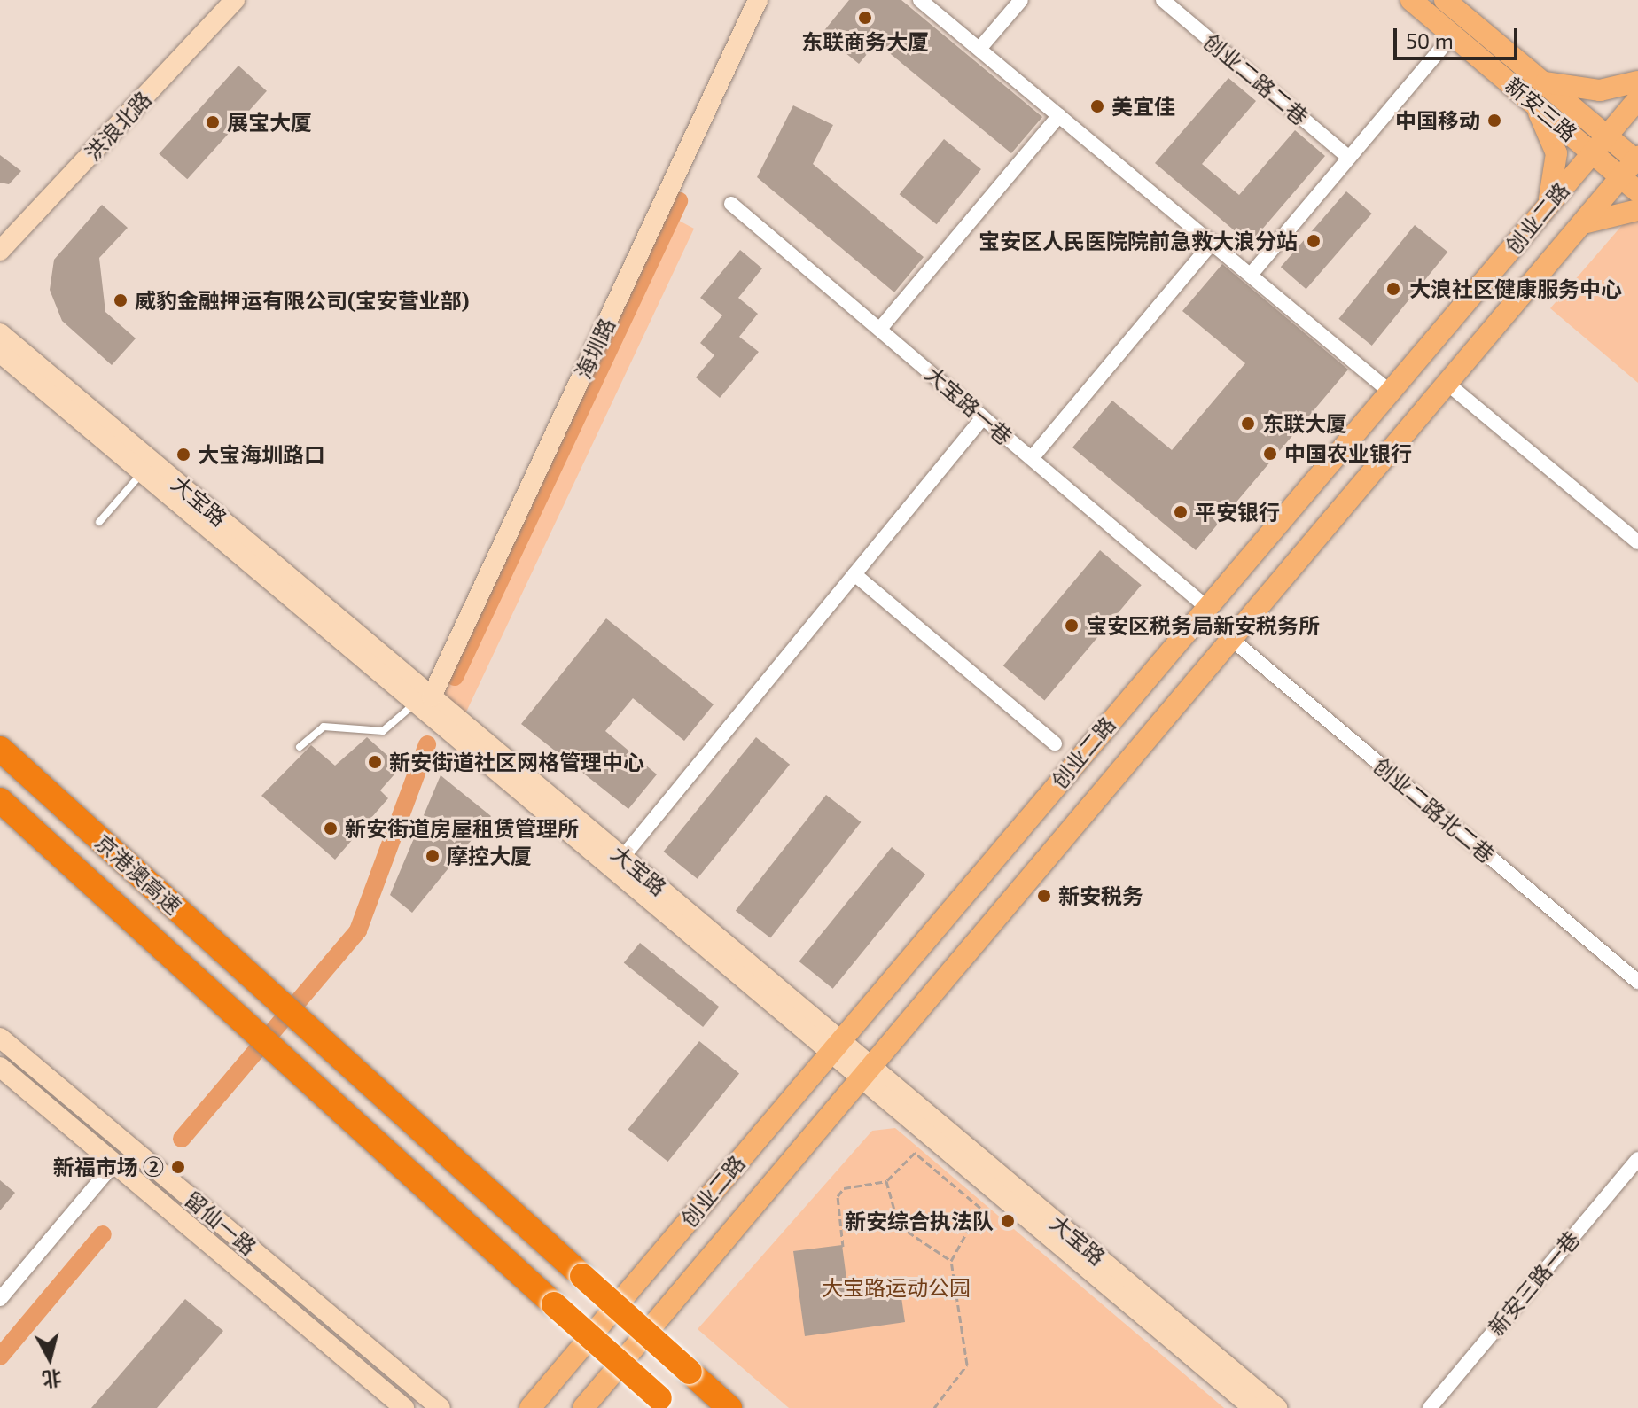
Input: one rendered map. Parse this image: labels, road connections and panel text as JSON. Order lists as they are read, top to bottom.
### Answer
{
  "streets": {
    "highway": ["京港澳高速"],
    "main road": [
      "新安三路",
      "洪浪北路",
      "创业二路",
      "海圳路",
      "大宝路",
      "留仙一路"
    ],
    "street": [
      "创业二路二巷",
      "大宝路一巷",
      "创业二路北二巷",
      "新安三路一巷"
    ]
  },
  "crossings": [
    ["新安三路", "创业二路"],
    ["创业二路", "大宝路一巷"],
    ["创业二路", "大宝路"],
    ["创业二路", "创业二路北二巷"],
    ["海圳路", "大宝路"]
  ],
  "parks": ["大宝路运动公园"],
  "places": [
    "东联商务大厦",
    "美宜佳",
    "中国移动",
    "展宝大厦",
    "宝安区人民医院院前急救大浪分站",
    "大浪社区健康服务中心",
    "威豹金融押运有限公司(宝安营业部)",
    "东联大厦",
    "中国农业银行",
    "大宝海圳路口",
    "平安银行",
    "宝安区税务局新安税务所",
    "新安街道社区网格管理中心",
    "新安街道房屋租赁管理所",
    "摩控大厦",
    "新安税务",
    "新福市场 ②",
    "新安综合执法队"
  ],
  "scale_bar": "50 m",
  "north": "bottom"
}
